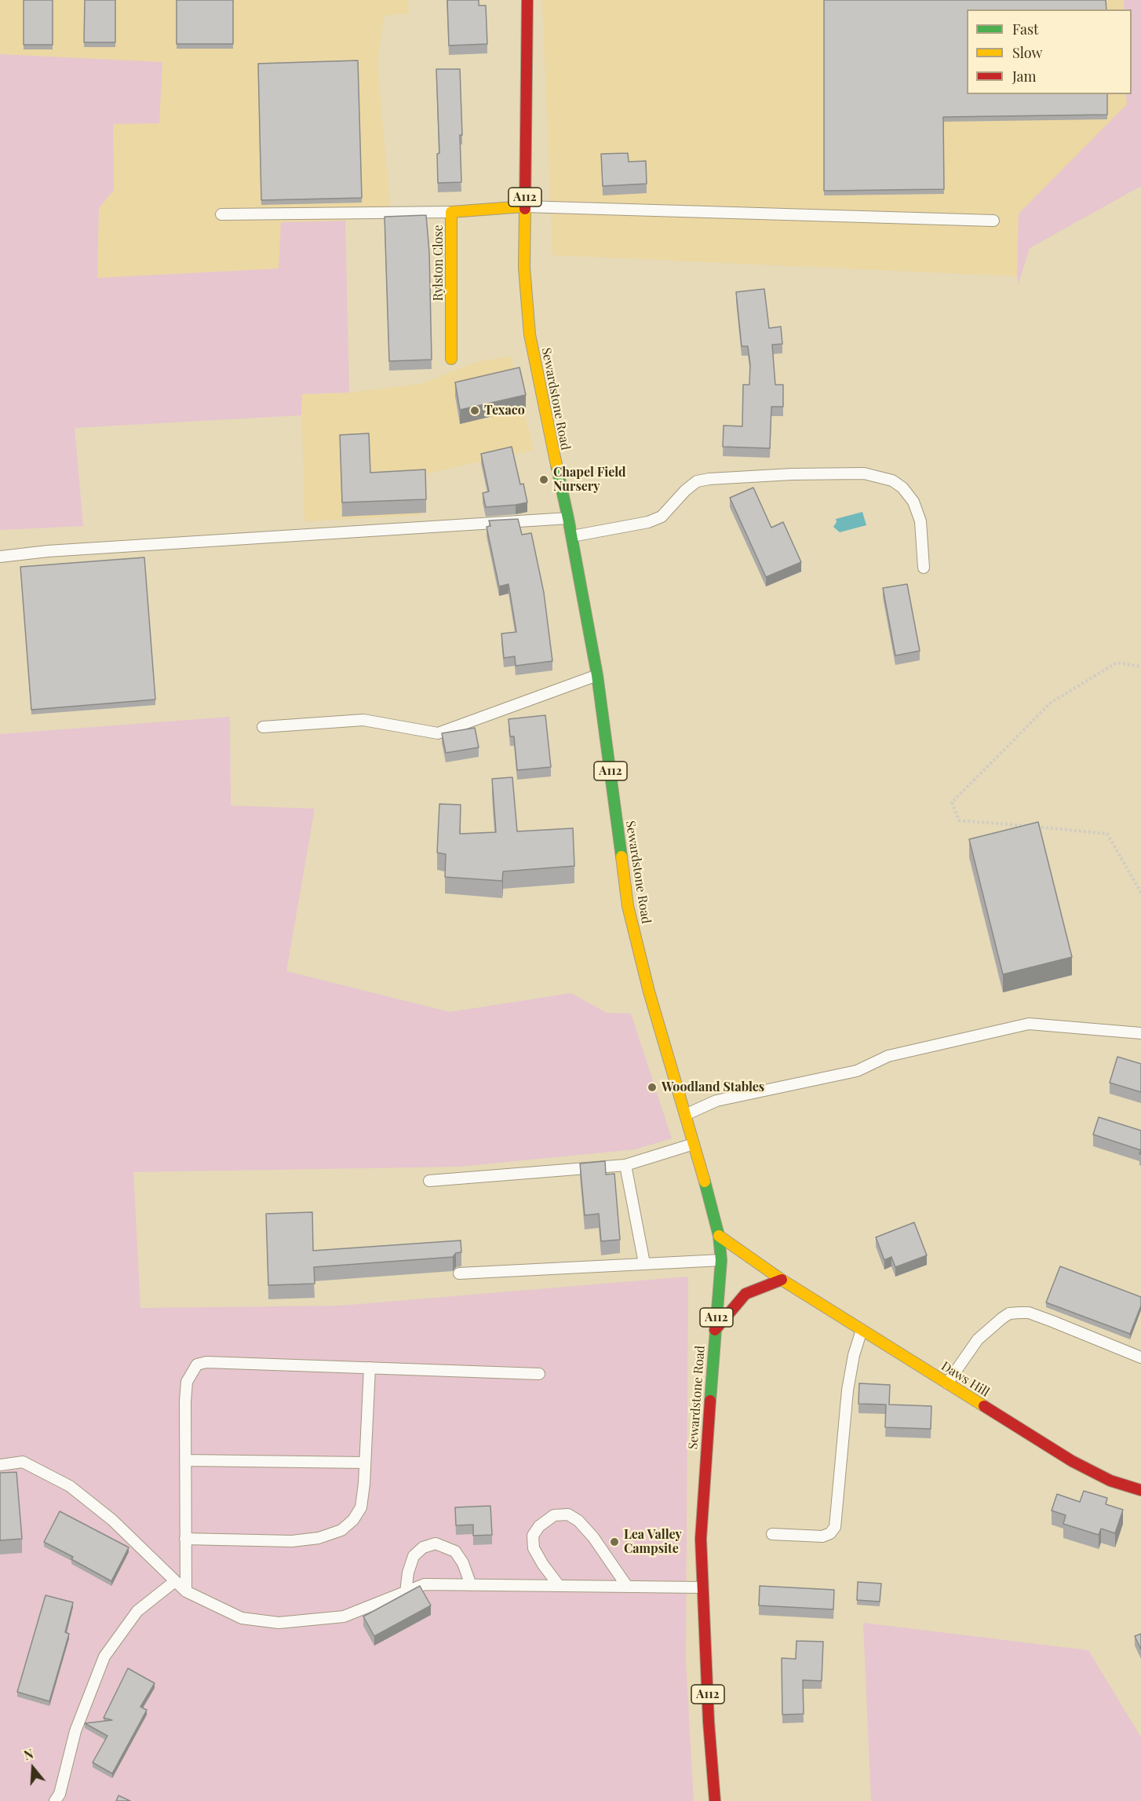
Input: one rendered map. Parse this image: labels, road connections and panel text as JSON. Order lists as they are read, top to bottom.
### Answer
{
  "streets": {
    "main road": [
      "A112",
      "Rylston Close",
      "Sewardstone Road",
      "Daws Hill"
    ]
  },
  "crossings": [
    ["Rylston Close", "Sewardstone Road"],
    ["Sewardstone Road", "Daws Hill"]
  ],
  "places": [
    "Texaco",
    "Chapel Field Nursery",
    "Woodland Stables",
    "Lea Valley Campsite"
  ],
  "legend": ["Fast", "Slow", "Jam"],
  "north": "top"
}
